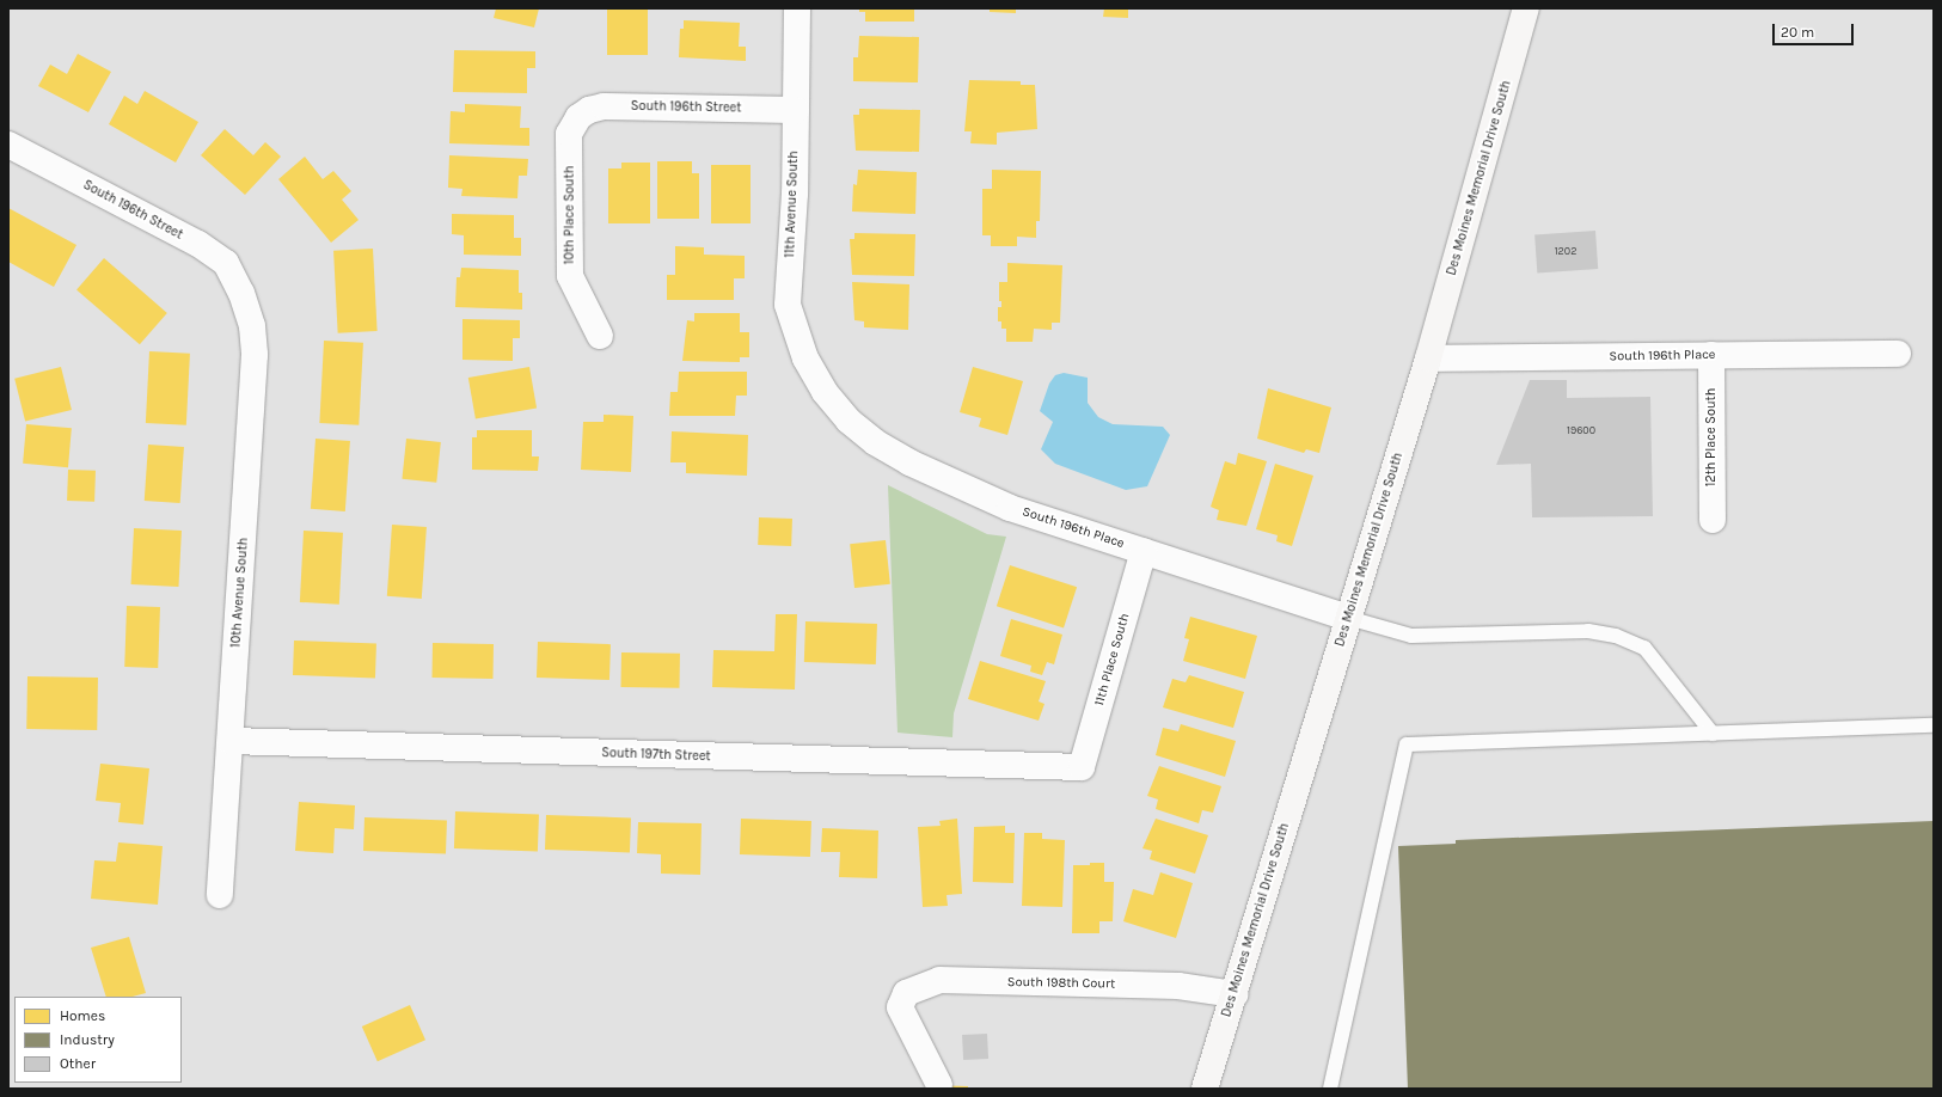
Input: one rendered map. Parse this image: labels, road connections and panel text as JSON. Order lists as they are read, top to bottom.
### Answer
{
  "streets": {
    "main road": ["Des Moines Memorial Drive South"],
    "street": [
      "South 196th Street",
      "11th Avenue South",
      "10th Place South",
      "South 196th Place",
      "12th Place South",
      "10th Avenue South",
      "11th Place South",
      "South 197th Street",
      "South 198th Court"
    ]
  },
  "crossings": [
    ["South 196th Street", "11th Avenue South"],
    ["South 196th Street", "10th Place South"],
    ["South 196th Street", "10th Avenue South"],
    ["Des Moines Memorial Drive South", "South 196th Place"],
    ["Des Moines Memorial Drive South", "South 198th Court"],
    ["11th Avenue South", "South 196th Place"],
    ["South 196th Place", "12th Place South"],
    ["South 196th Place", "11th Place South"],
    ["10th Avenue South", "South 197th Street"],
    ["11th Place South", "South 197th Street"]
  ],
  "house_numbers": ["1202", "19600"],
  "legend": ["Homes", "Industry", "Other"],
  "scale_bar": "20 m"
}
